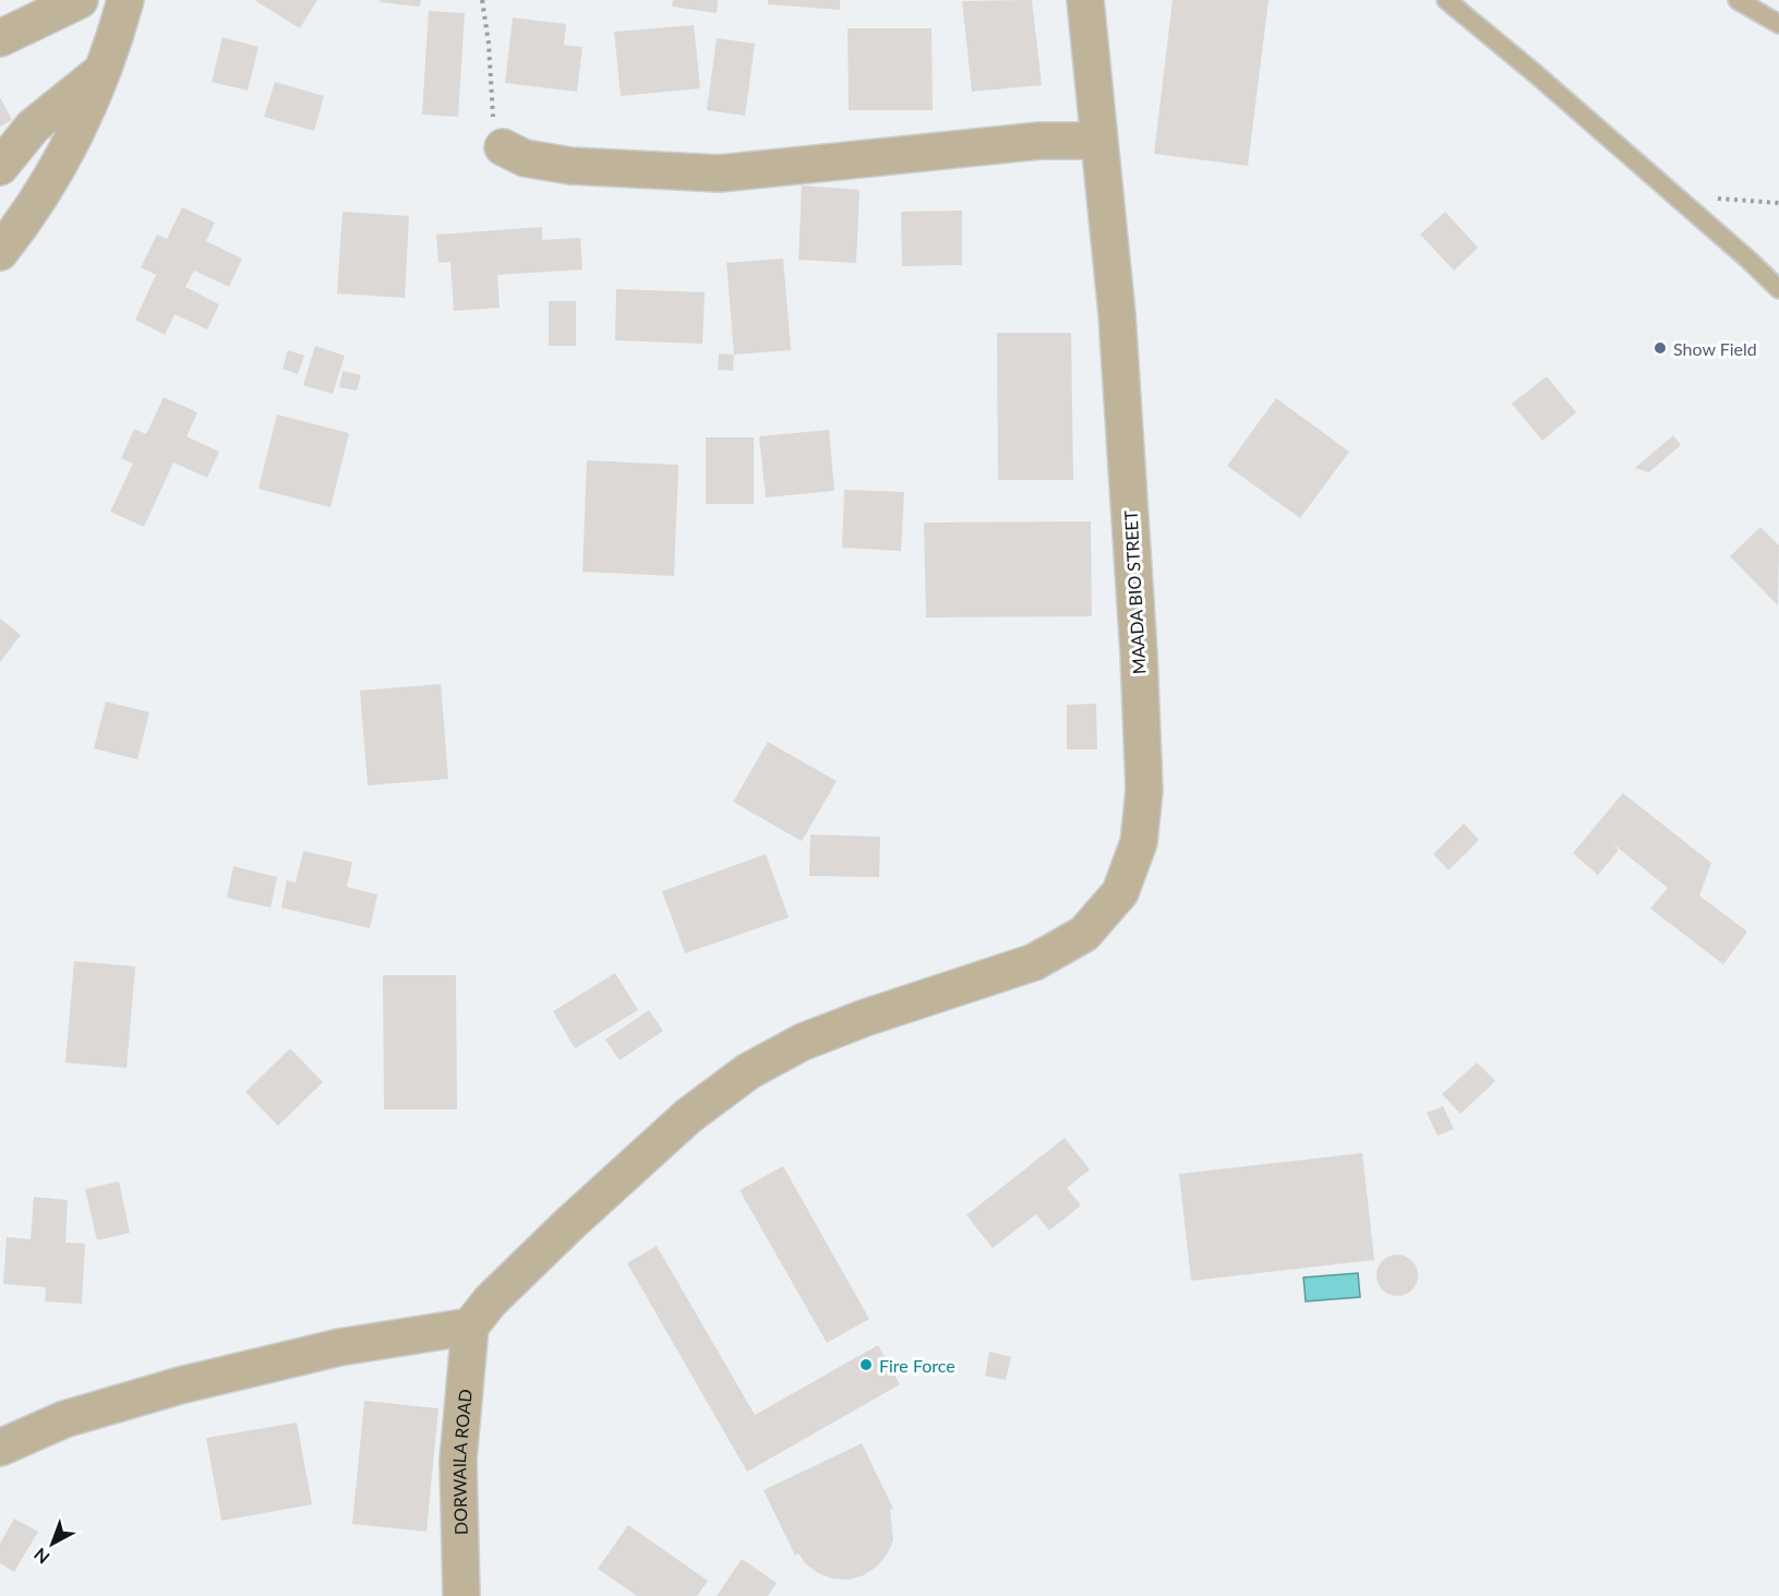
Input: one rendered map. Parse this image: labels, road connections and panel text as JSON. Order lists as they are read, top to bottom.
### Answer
{
  "streets": {
    "street": ["MAADA BIO STREET", "DORWAILA ROAD"]
  },
  "crossings": [
    ["MAADA BIO STREET", "DORWAILA ROAD"]
  ],
  "places": ["Show Field", "Fire Force"],
  "north": "bottom left"
}
